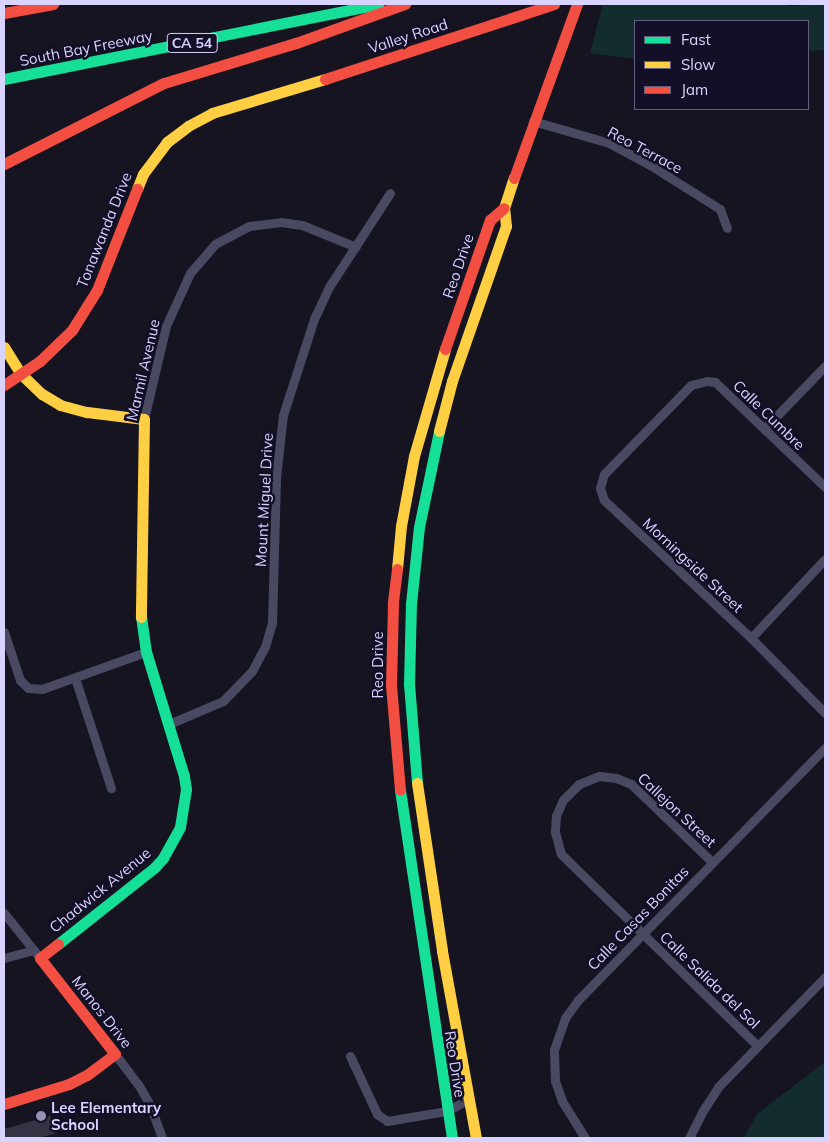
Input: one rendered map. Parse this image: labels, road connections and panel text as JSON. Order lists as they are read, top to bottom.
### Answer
{
  "streets": {
    "main road": [
      "Valley Road",
      "CA 54",
      "South Bay Freeway",
      "Tonawanda Drive",
      "Reo Drive",
      "Marmil Avenue",
      "Chadwick Avenue",
      "Manos Drive"
    ],
    "street": [
      "Reo Terrace",
      "Calle Cumbre",
      "Mount Miguel Drive",
      "Morningside Street",
      "Callejon Street",
      "Calle Casas Bonitas",
      "Calle Salida del Sol"
    ]
  },
  "crossings": [
    ["Valley Road", "Tonawanda Drive"],
    ["Reo Terrace", "Reo Drive"],
    ["Marmil Avenue", "Mount Miguel Drive"],
    ["Marmil Avenue", "Chadwick Avenue"],
    ["Calle Cumbre", "Morningside Street"],
    ["Mount Miguel Drive", "Chadwick Avenue"],
    ["Callejon Street", "Calle Casas Bonitas"],
    ["Callejon Street", "Calle Salida del Sol"],
    ["Chadwick Avenue", "Manos Drive"],
    ["Calle Casas Bonitas", "Calle Salida del Sol"]
  ],
  "places": ["Lee Elementary School"],
  "legend": ["Fast", "Slow", "Jam"]
}
